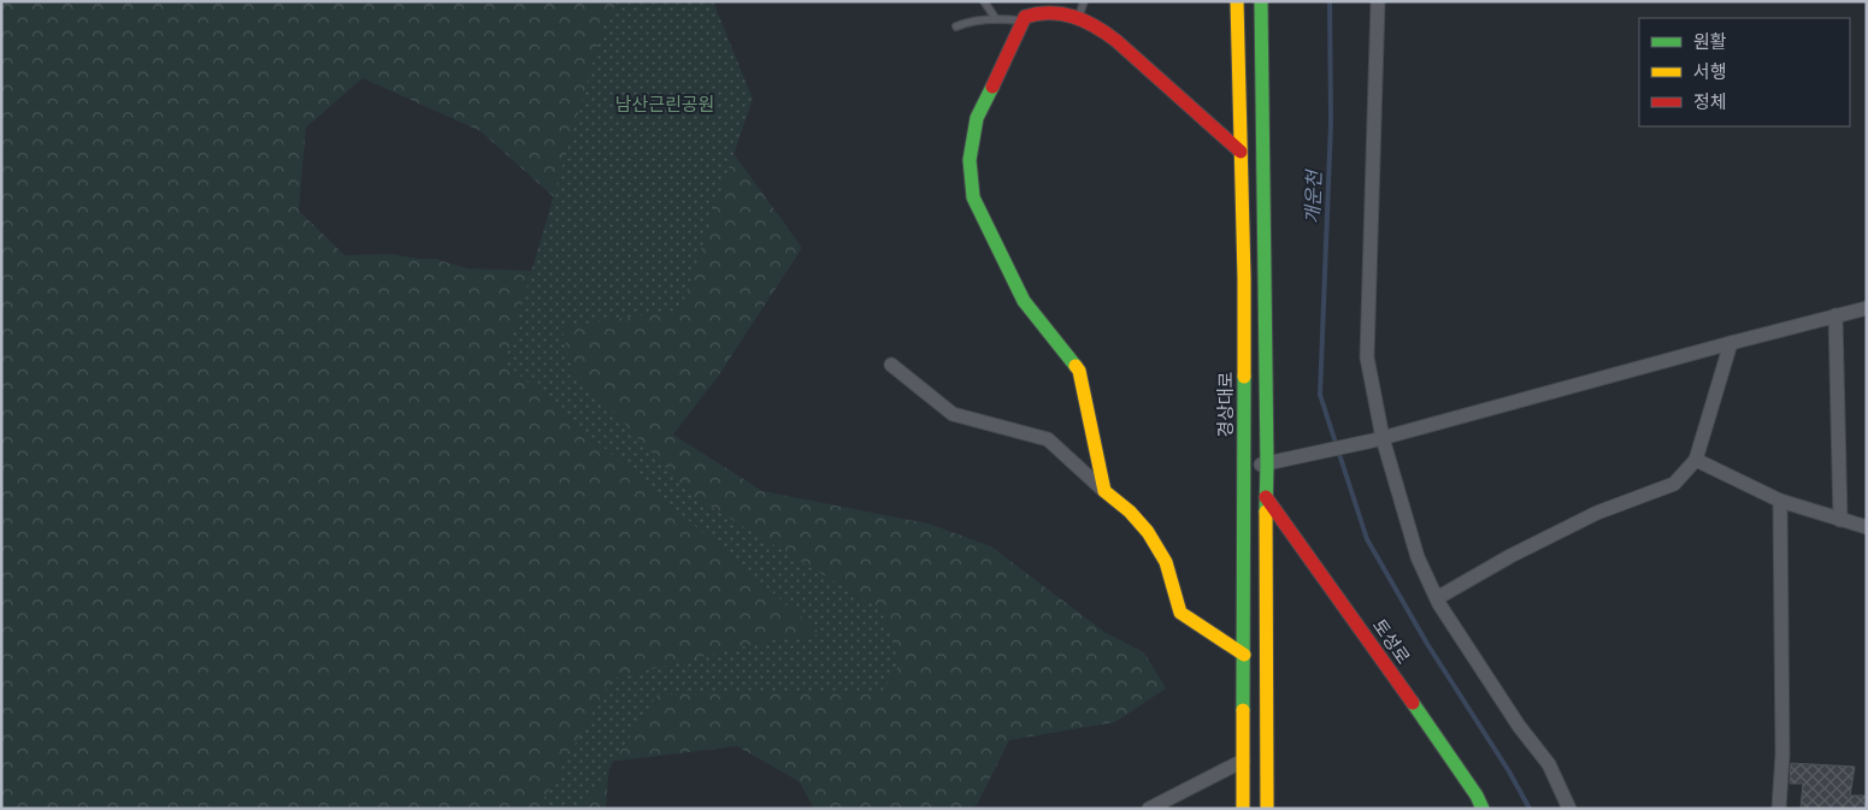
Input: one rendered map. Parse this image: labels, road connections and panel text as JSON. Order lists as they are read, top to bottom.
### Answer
{
  "streets": {
    "main road": ["경상대로", "토성로"]
  },
  "water": ["개운천"],
  "parks": ["남산근린공원"],
  "legend": ["원활", "서행", "정체"]
}
